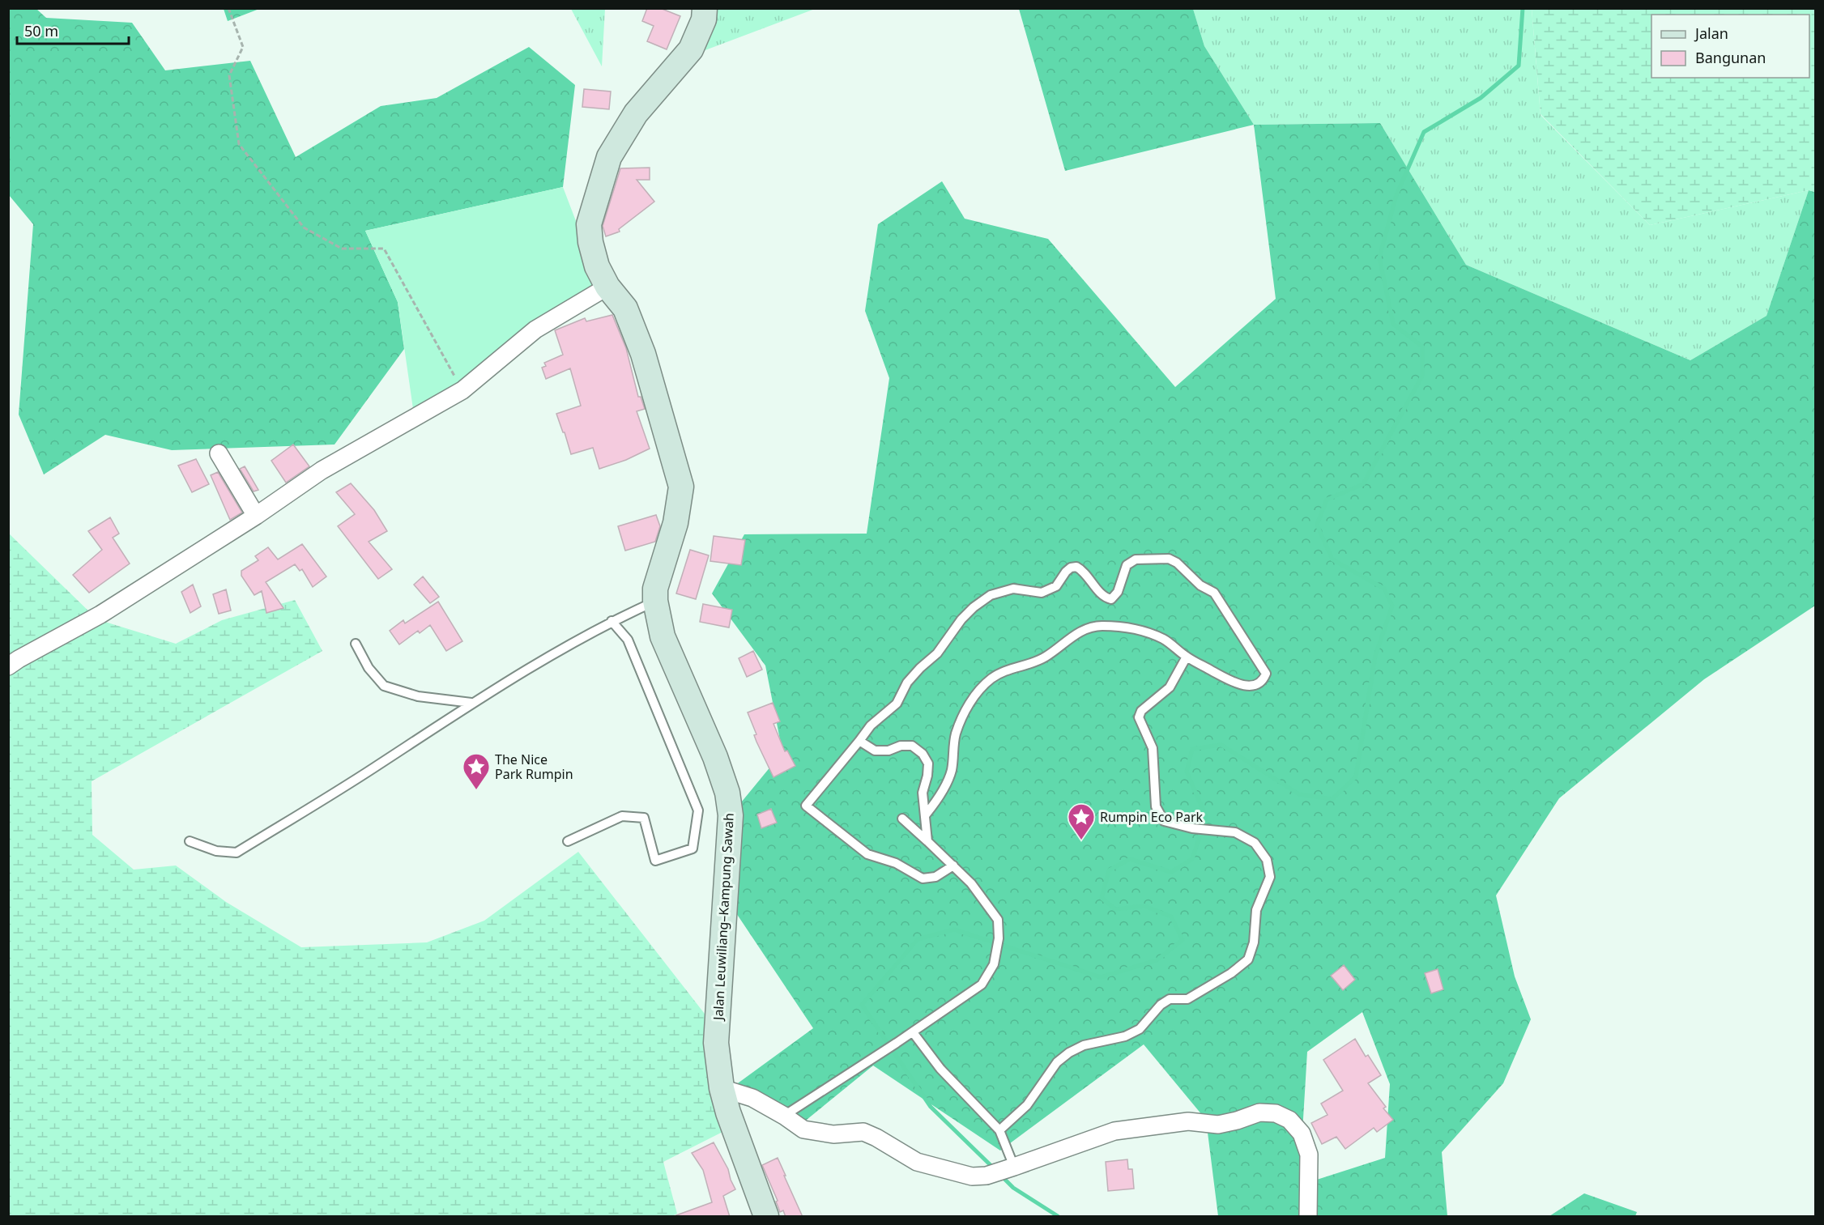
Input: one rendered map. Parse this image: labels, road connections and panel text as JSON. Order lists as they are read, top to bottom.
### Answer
{
  "streets": {
    "main road": ["Jalan Leuwiliang–Kampung Sawah"]
  },
  "places": {
    "place": ["The Nice Park Rumpin", "Rumpin Eco Park"]
  },
  "legend": ["Jalan", "Bangunan"],
  "scale_bar": "50 m"
}
